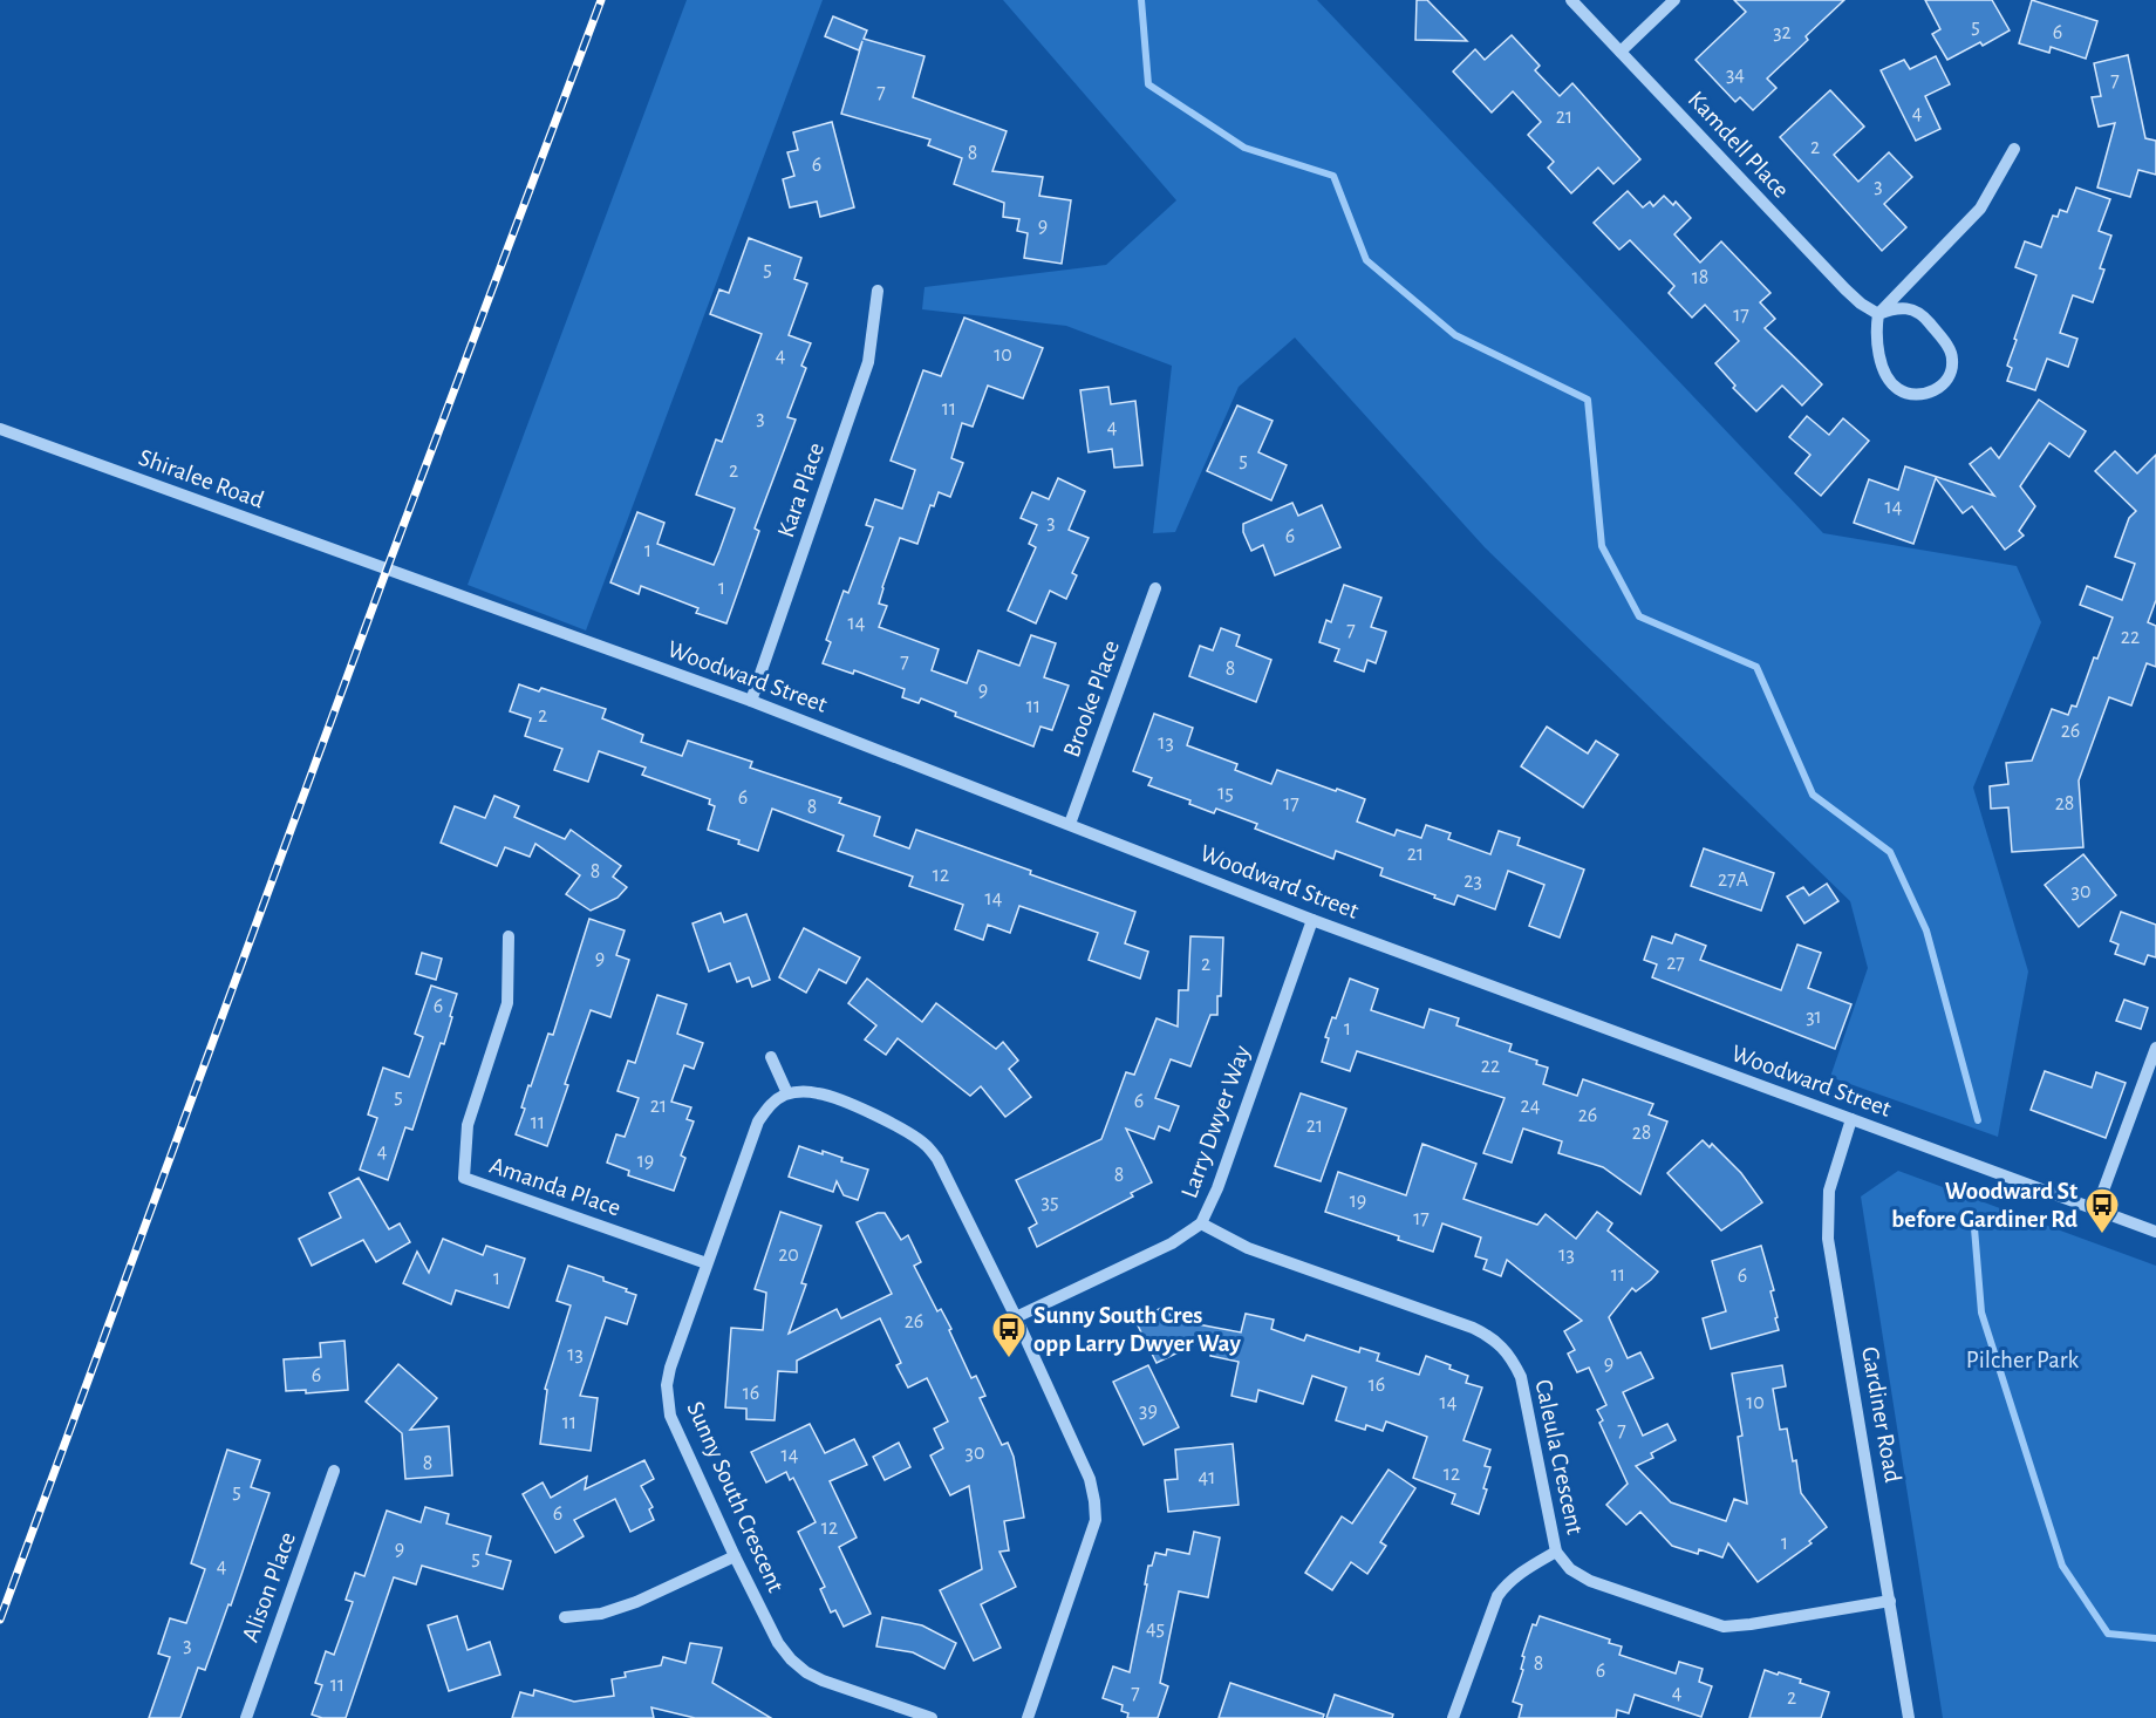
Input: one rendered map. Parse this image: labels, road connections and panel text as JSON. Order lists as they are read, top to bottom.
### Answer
{
  "streets": {
    "street": [
      "Kamdell Place",
      "Shiralee Road",
      "Kara Place",
      "Woodward Street",
      "Brooke Place",
      "Larry Dwyer Way",
      "Amanda Place",
      "Gardiner Road",
      "Caleula Crescent",
      "Sunny South Crescent",
      "Alison Place"
    ]
  },
  "crossings": [
    ["Shiralee Road", "Woodward Street"],
    ["Kara Place", "Woodward Street"],
    ["Woodward Street", "Brooke Place"],
    ["Woodward Street", "Larry Dwyer Way"],
    ["Woodward Street", "Gardiner Road"],
    ["Larry Dwyer Way", "Caleula Crescent"],
    ["Amanda Place", "Sunny South Crescent"],
    ["Gardiner Road", "Caleula Crescent"]
  ],
  "parks": ["Pilcher Park"],
  "places": {
    "bus stop": ["Woodward St before Gardiner Rd", "Sunny South Cres opp Larry Dwyer Way"]
  },
  "house_numbers": [
    "5",
    "32",
    "6",
    "34",
    "7",
    "7",
    "4",
    "21",
    "2",
    "8",
    "6",
    "3",
    "9",
    "5",
    "18",
    "17",
    "10",
    "4",
    "11",
    "3",
    "4",
    "5",
    "2",
    "14",
    "3",
    "6",
    "1",
    "1",
    "14",
    "7",
    "22",
    "7",
    "8",
    "9",
    "11",
    "2",
    "26",
    "13",
    "15",
    "6",
    "17",
    "28",
    "8",
    "21",
    "8",
    "12",
    "27A",
    "23",
    "30",
    "14",
    "9",
    "27",
    "2",
    "6",
    "31",
    "1",
    "22",
    "5",
    "6",
    "21",
    "24",
    "26",
    "11",
    "21",
    "28",
    "4",
    "19",
    "8",
    "19",
    "35",
    "17",
    "20",
    "13",
    "11",
    "6",
    "1",
    "26",
    "13",
    "9",
    "6",
    "16",
    "16",
    "14",
    "10",
    "39",
    "11",
    "7",
    "30",
    "14",
    "8",
    "12",
    "41",
    "5",
    "6",
    "12",
    "1",
    "9",
    "5",
    "4",
    "45",
    "3",
    "8",
    "6",
    "11",
    "7",
    "4",
    "2"
  ]
}
